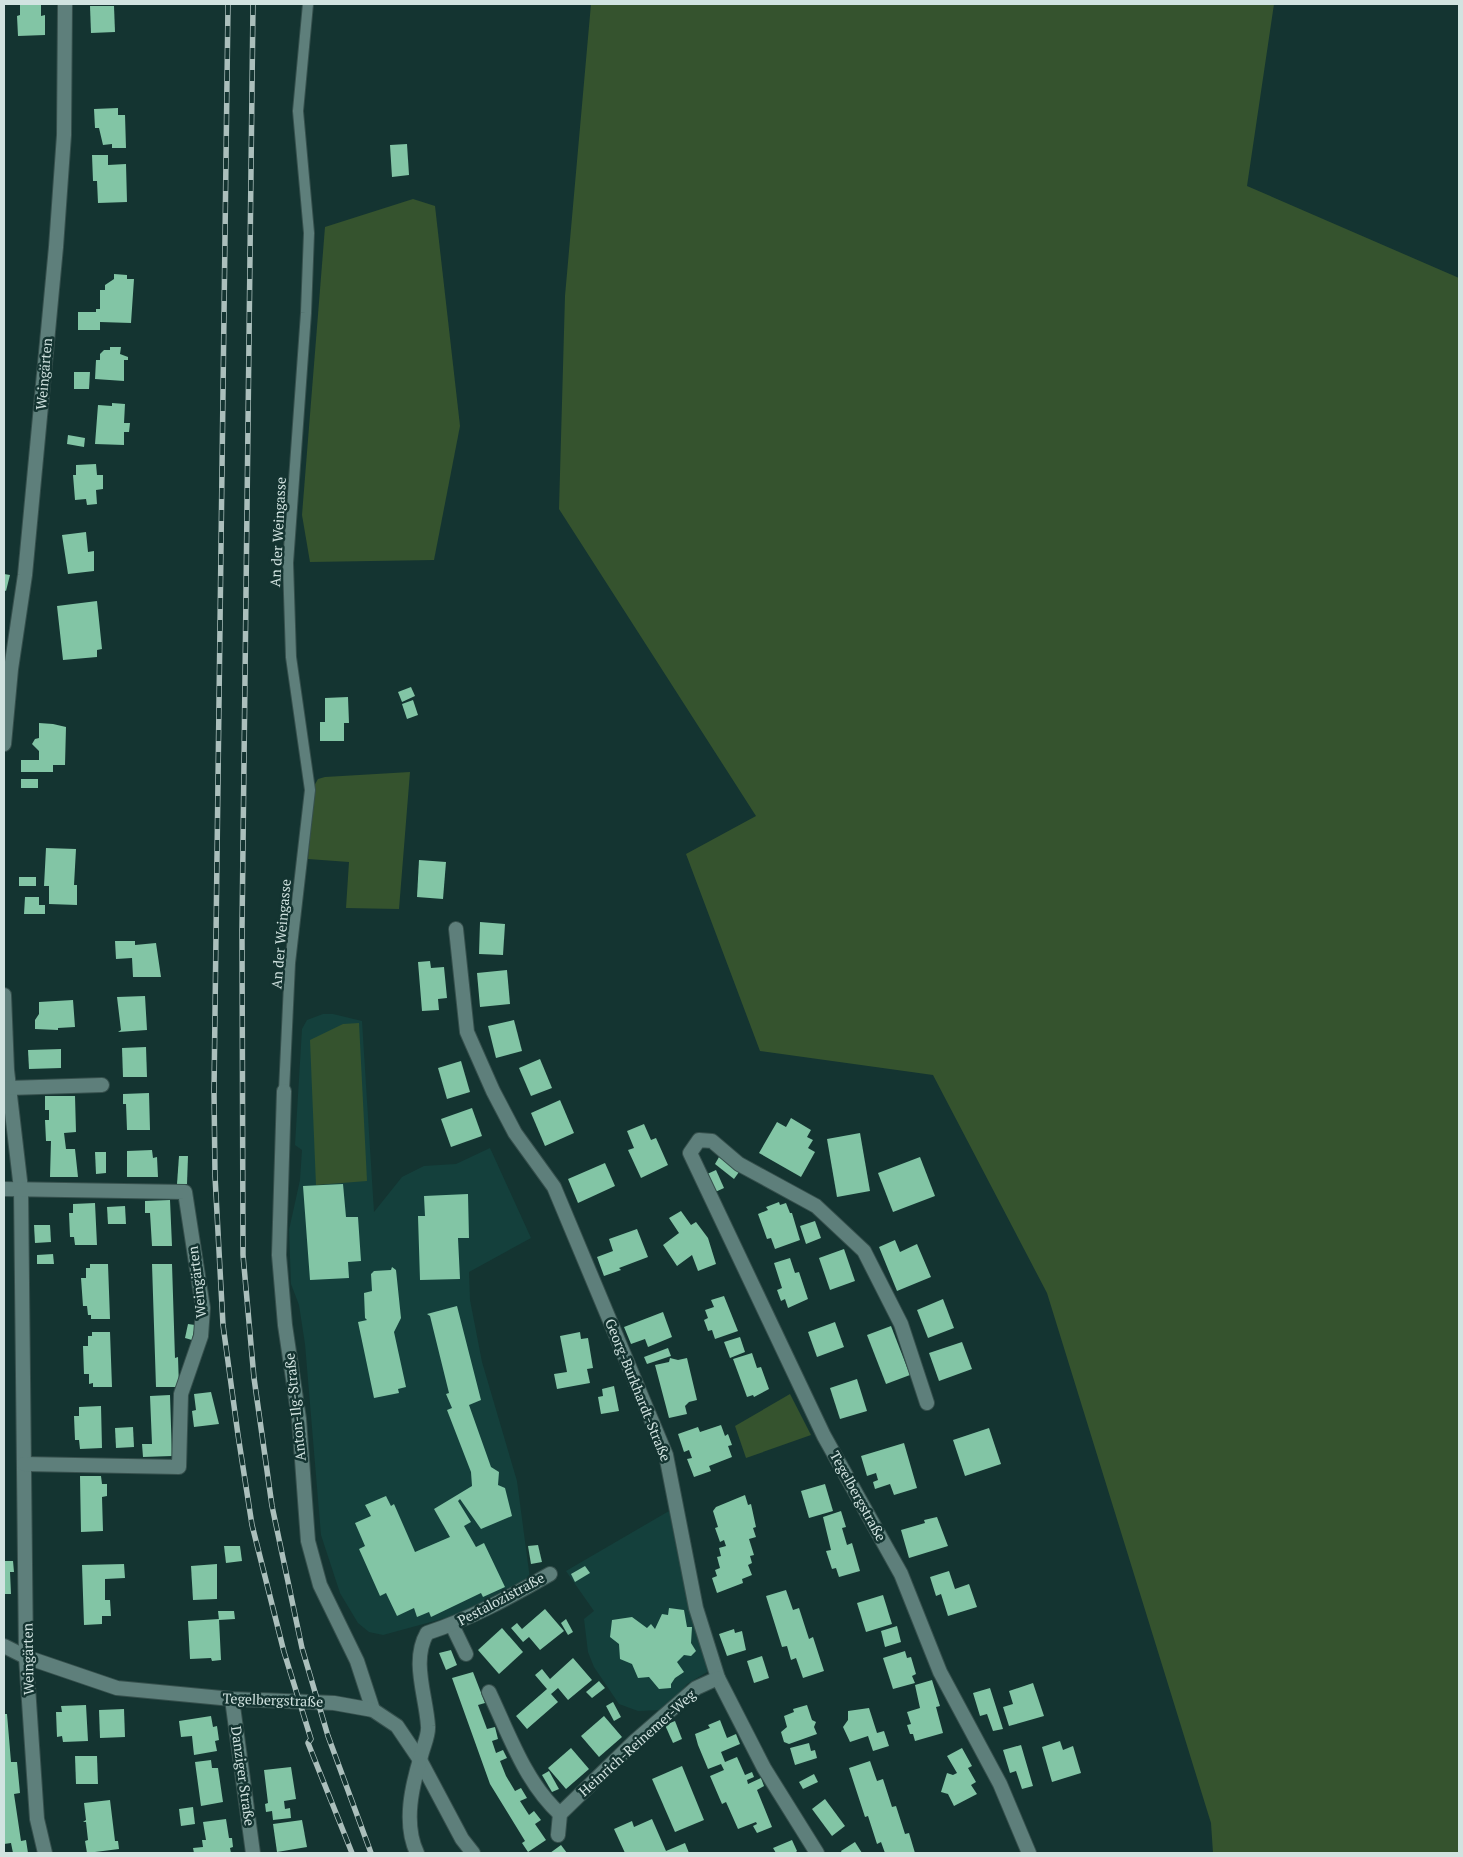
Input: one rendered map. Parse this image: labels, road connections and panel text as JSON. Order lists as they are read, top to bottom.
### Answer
{
  "streets": {
    "street": [
      "Weingärten",
      "Georg-Burkhardt-Straße",
      "Anton-Ilg-Straße",
      "Tegelbergstraße",
      "Pestalozistraße",
      "Heinrich-Reinemer-Weg",
      "Danziger Straße"
    ],
    "lane": ["An der Weingasse"]
  },
  "crossings": [
    ["Weingärten", "Tegelbergstraße"],
    ["An der Weingasse", "Anton-Ilg-Straße"],
    ["Georg-Burkhardt-Straße", "Heinrich-Reinemer-Weg"],
    ["Anton-Ilg-Straße", "Tegelbergstraße"],
    ["Tegelbergstraße", "Pestalozistraße"],
    ["Tegelbergstraße", "Danziger Straße"]
  ]
}
